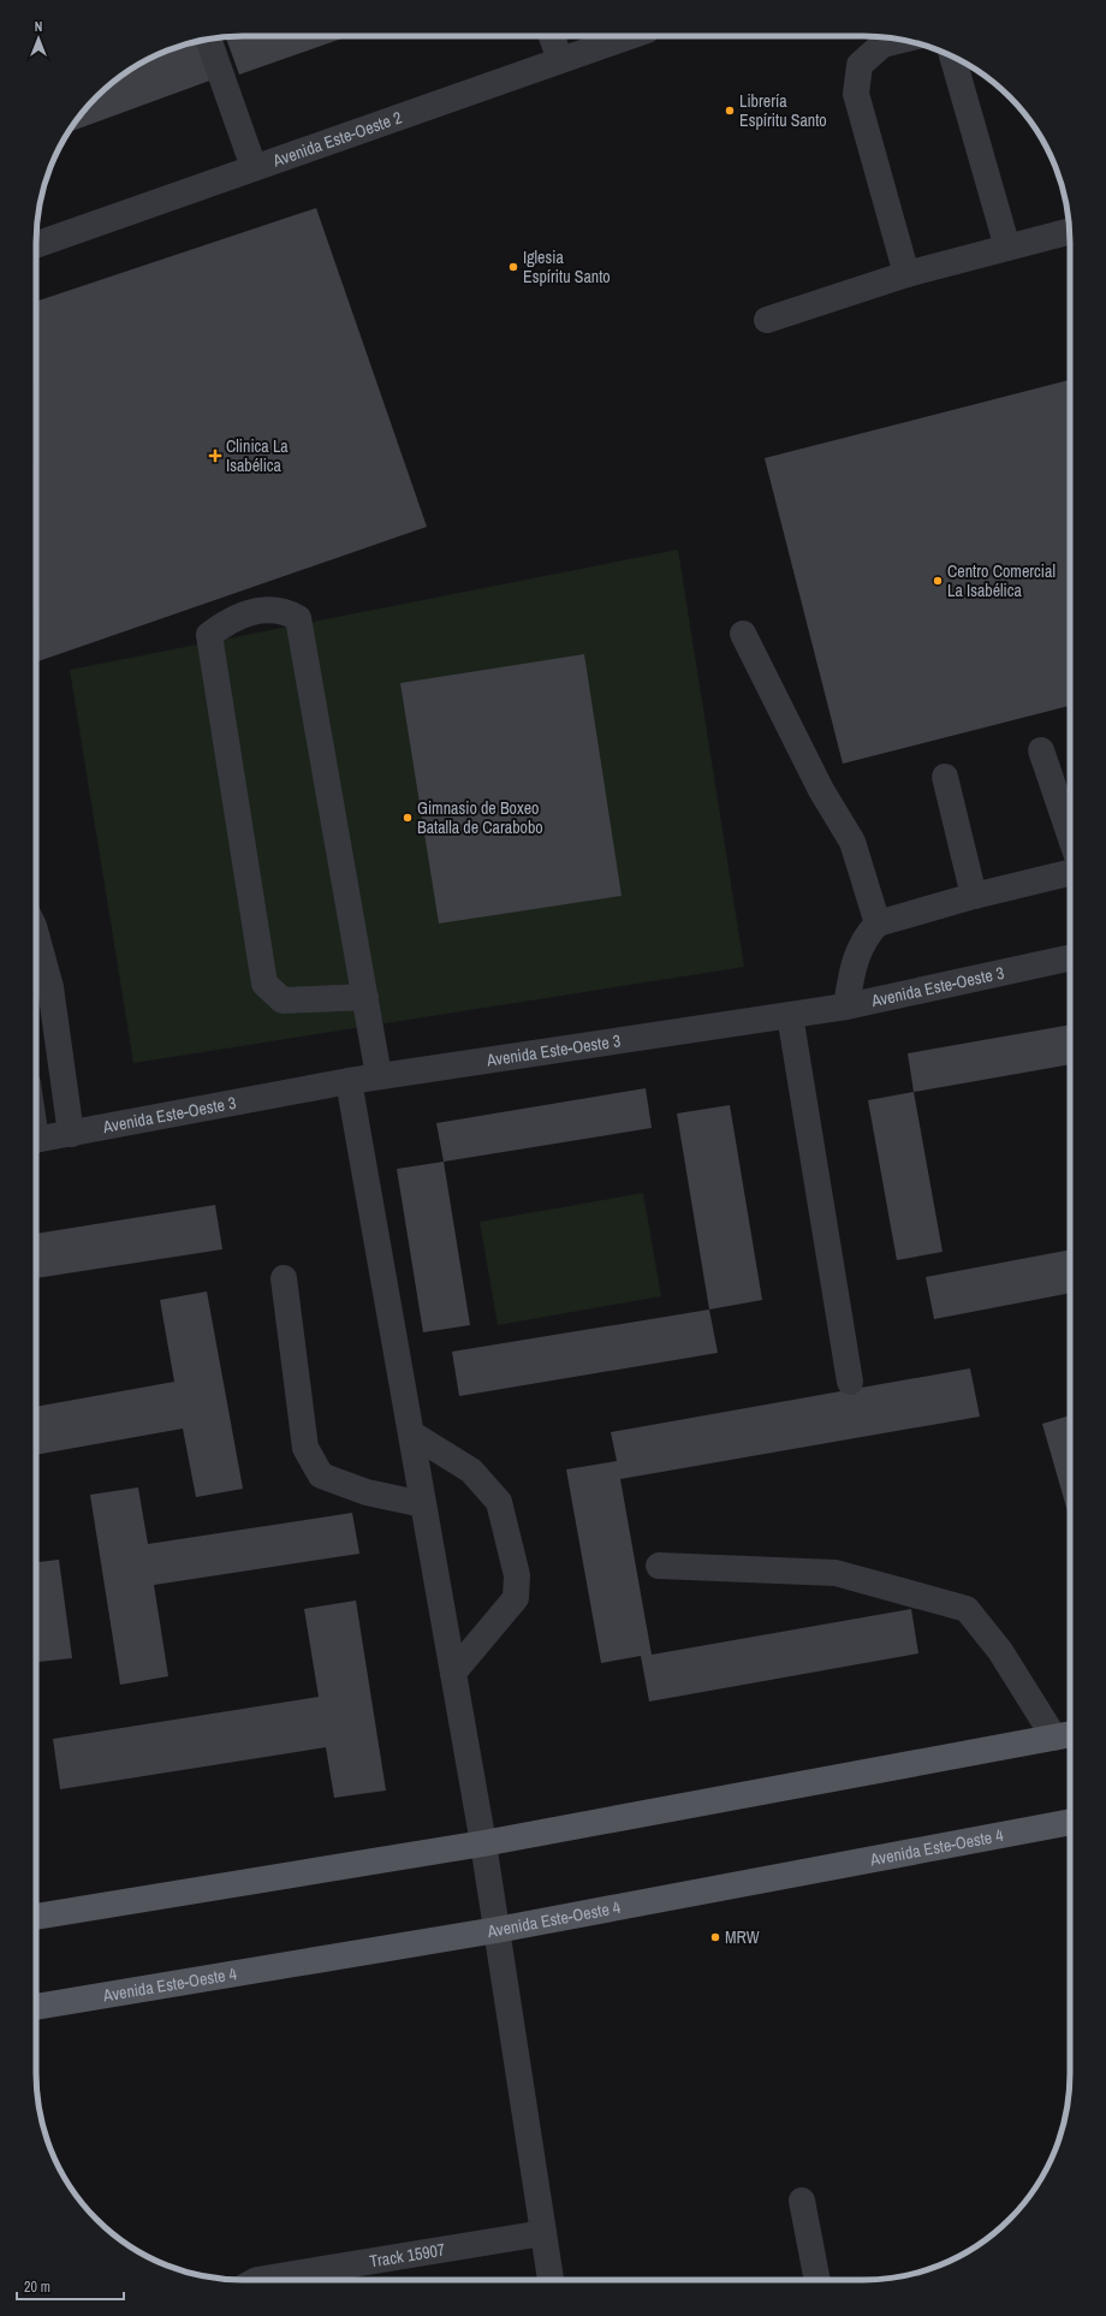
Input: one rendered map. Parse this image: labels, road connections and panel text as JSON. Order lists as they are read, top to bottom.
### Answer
{
  "streets": {
    "main road": ["Avenida Este-Oeste 4"],
    "street": ["Avenida Este-Oeste 2", "Avenida Este-Oeste 3", "Track 15907"]
  },
  "places": {
    "other": [
      "Librería Espíritu Santo",
      "Iglesia Espíritu Santo",
      "Centro Comercial La Isabélica",
      "Gimnasio de Boxeo Batalla de Carabobo",
      "MRW"
    ],
    "health": ["Clinica La Isabélica"]
  },
  "scale_bar": "20 m",
  "north": "top"
}
